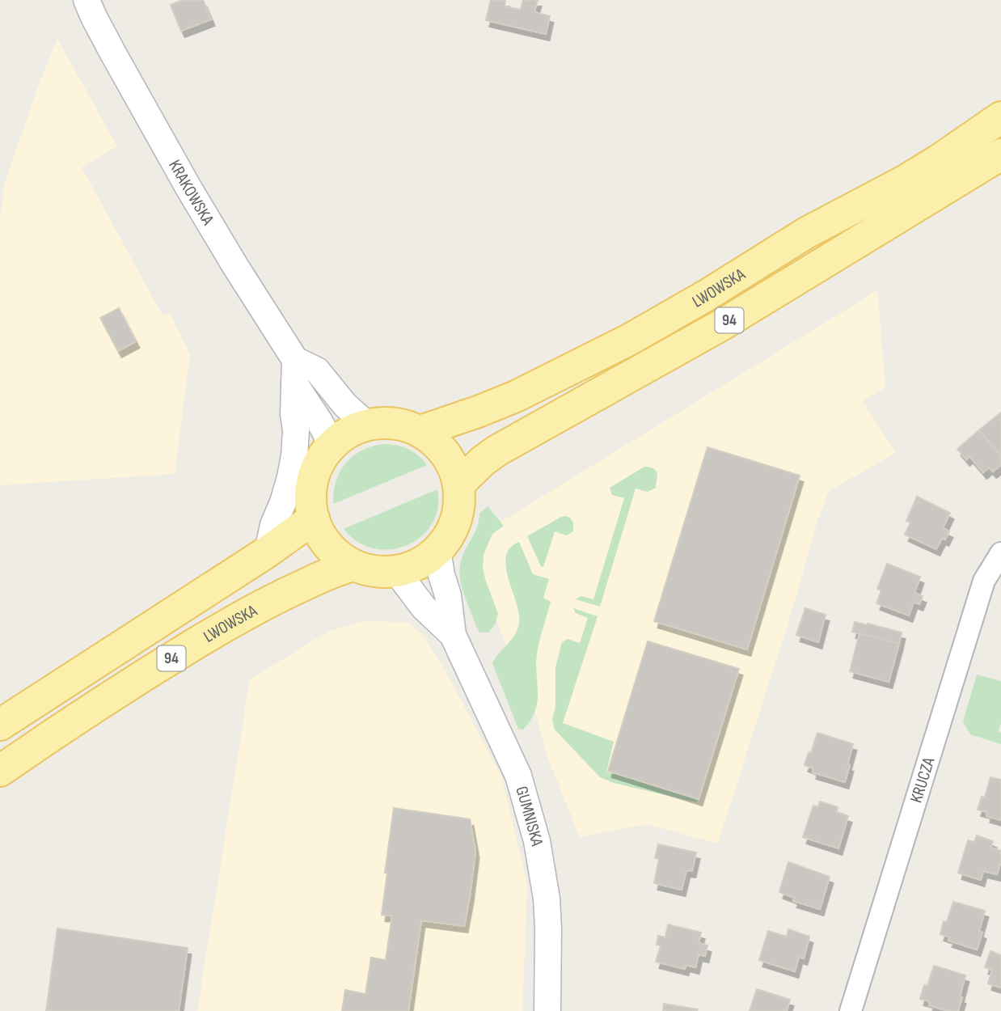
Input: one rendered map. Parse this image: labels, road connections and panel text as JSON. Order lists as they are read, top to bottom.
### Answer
{
  "streets": {
    "main road": ["LWOWSKA", "94"],
    "street": ["KRAKOWSKA", "KRUCZA", "GUMNISKA"]
  },
  "crossings": [
    ["KRAKOWSKA", "LWOWSKA"],
    ["KRAKOWSKA", "94"],
    ["LWOWSKA", "94"]
  ]
}
